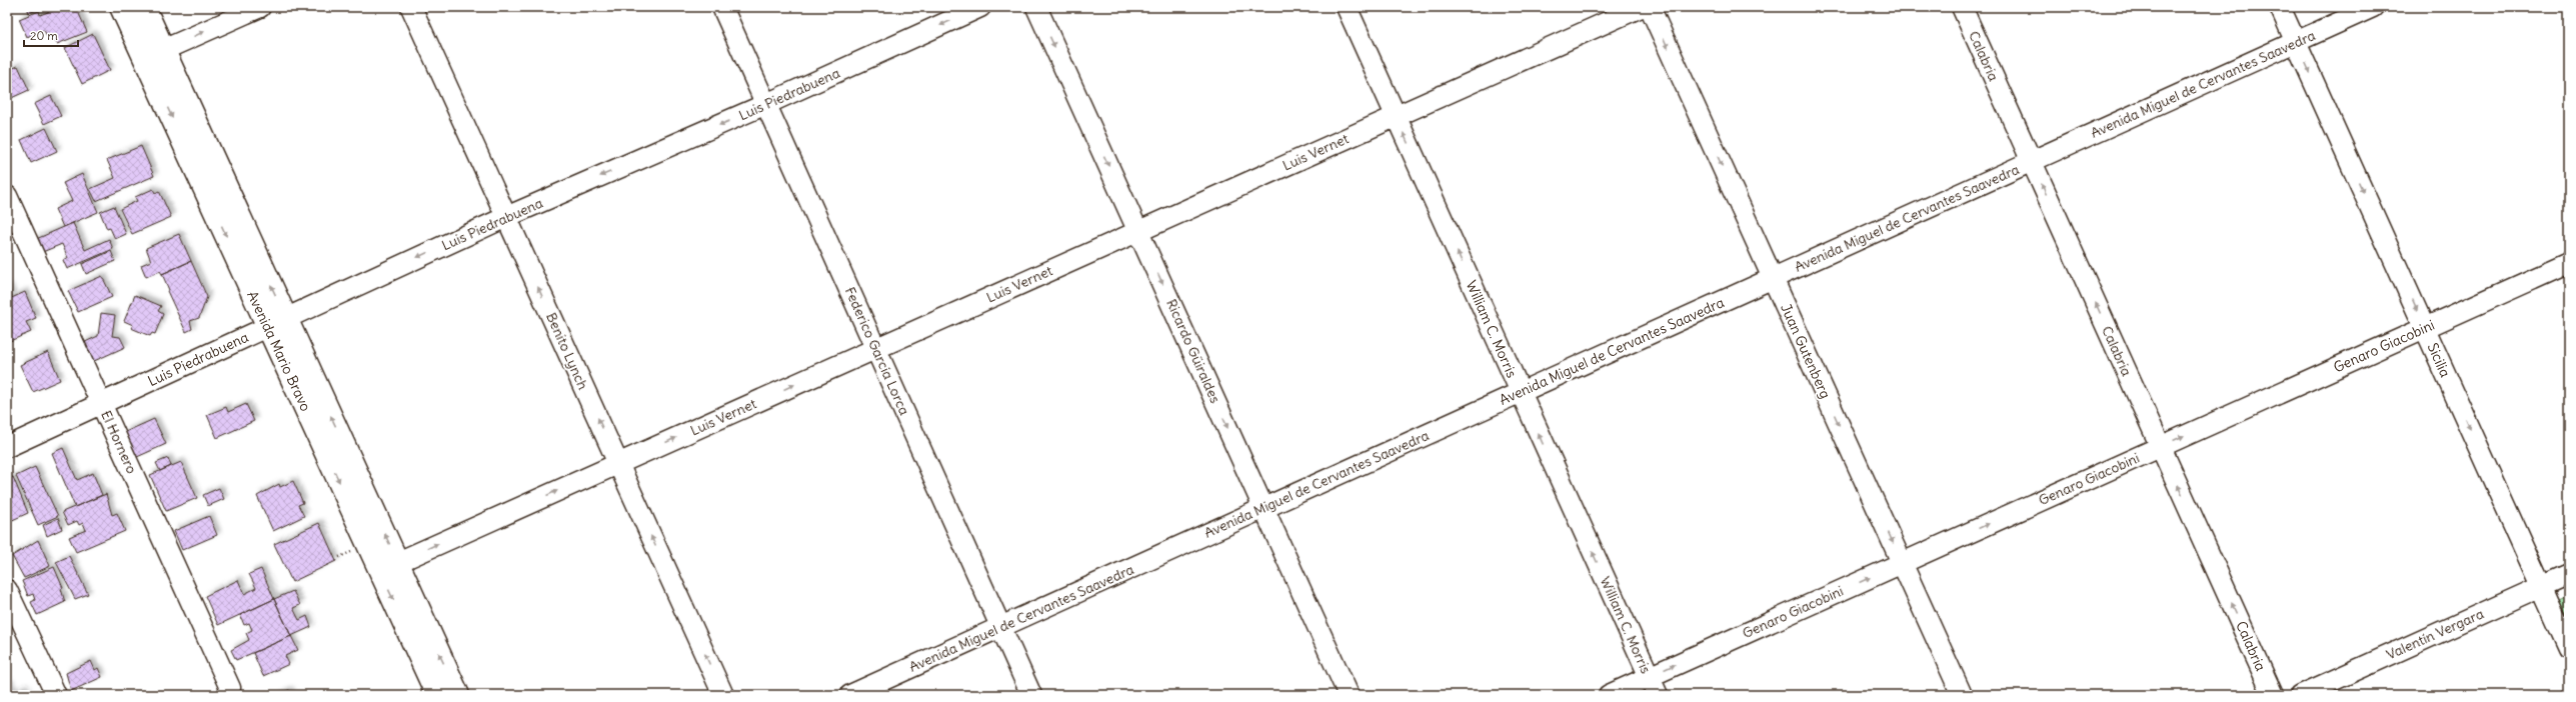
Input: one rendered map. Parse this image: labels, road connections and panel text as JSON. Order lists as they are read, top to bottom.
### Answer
{
  "streets": {
    "main road": ["Avenida Mario Bravo"],
    "street": [
      "Calabria",
      "Avenida Miguel de Cervantes Saavedra",
      "Luis Piedrabuena",
      "Luis Vernet",
      "William C. Morris",
      "Genaro Giacobini",
      "Benito Lynch",
      "Federico García Lorca",
      "Ricardo Güiraldes",
      "Juan Gutenberg",
      "Sicilia",
      "El Hornero",
      "Valentín Vergara"
    ]
  },
  "crossings": [
    ["Calabria", "Avenida Miguel de Cervantes Saavedra"],
    ["Calabria", "Genaro Giacobini"],
    ["Avenida Miguel de Cervantes Saavedra", "William C. Morris"],
    ["Avenida Miguel de Cervantes Saavedra", "Federico García Lorca"],
    ["Avenida Miguel de Cervantes Saavedra", "Ricardo Güiraldes"],
    ["Avenida Miguel de Cervantes Saavedra", "Juan Gutenberg"],
    ["Avenida Miguel de Cervantes Saavedra", "Sicilia"],
    ["Luis Piedrabuena", "Avenida Mario Bravo"],
    ["Luis Piedrabuena", "Benito Lynch"],
    ["Luis Piedrabuena", "Federico García Lorca"],
    ["Luis Piedrabuena", "El Hornero"],
    ["Luis Vernet", "William C. Morris"],
    ["Luis Vernet", "Avenida Mario Bravo"],
    ["Luis Vernet", "Benito Lynch"],
    ["Luis Vernet", "Federico García Lorca"],
    ["Luis Vernet", "Ricardo Güiraldes"],
    ["William C. Morris", "Genaro Giacobini"],
    ["Genaro Giacobini", "Juan Gutenberg"],
    ["Genaro Giacobini", "Sicilia"],
    ["Sicilia", "Valentín Vergara"]
  ],
  "one_way": [
    "Calabria",
    "Luis Piedrabuena",
    "Luis Vernet",
    "William C. Morris",
    "Genaro Giacobini",
    "Benito Lynch",
    "Ricardo Güiraldes",
    "Juan Gutenberg",
    "Sicilia"
  ],
  "scale_bar": "20 m"
}
